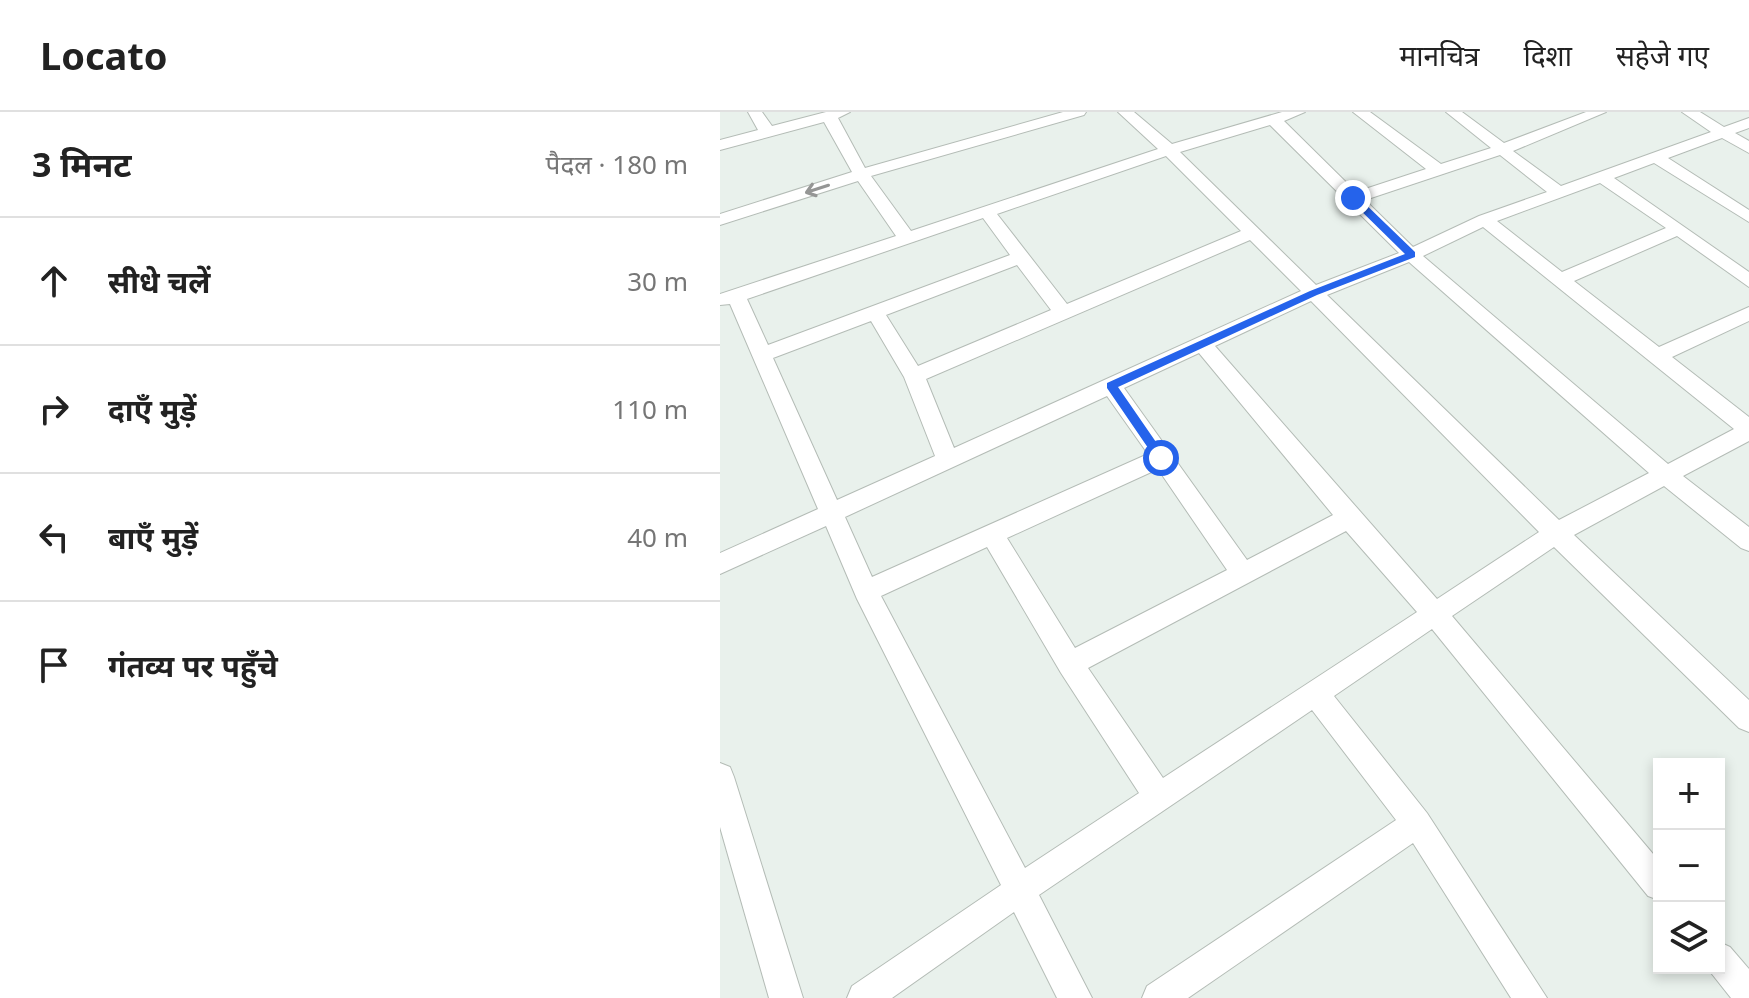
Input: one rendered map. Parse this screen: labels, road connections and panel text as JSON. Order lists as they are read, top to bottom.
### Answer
{
  "page": {
    "header": "Locato",
    "nav": ["मानचित्र", "दिशा", "सहेजे गए"],
    "heading": ["3 मिनट", "पैदल · 180 m"],
    "list": [
      ["सीधे चलें", "30 m"],
      ["दाएँ मुड़ें", "110 m"],
      ["बाएँ मुड़ें", "40 m"],
      "गंतव्य पर पहुँचे"
    ],
    "map_buttons": ["+", "−"]
  }
}
